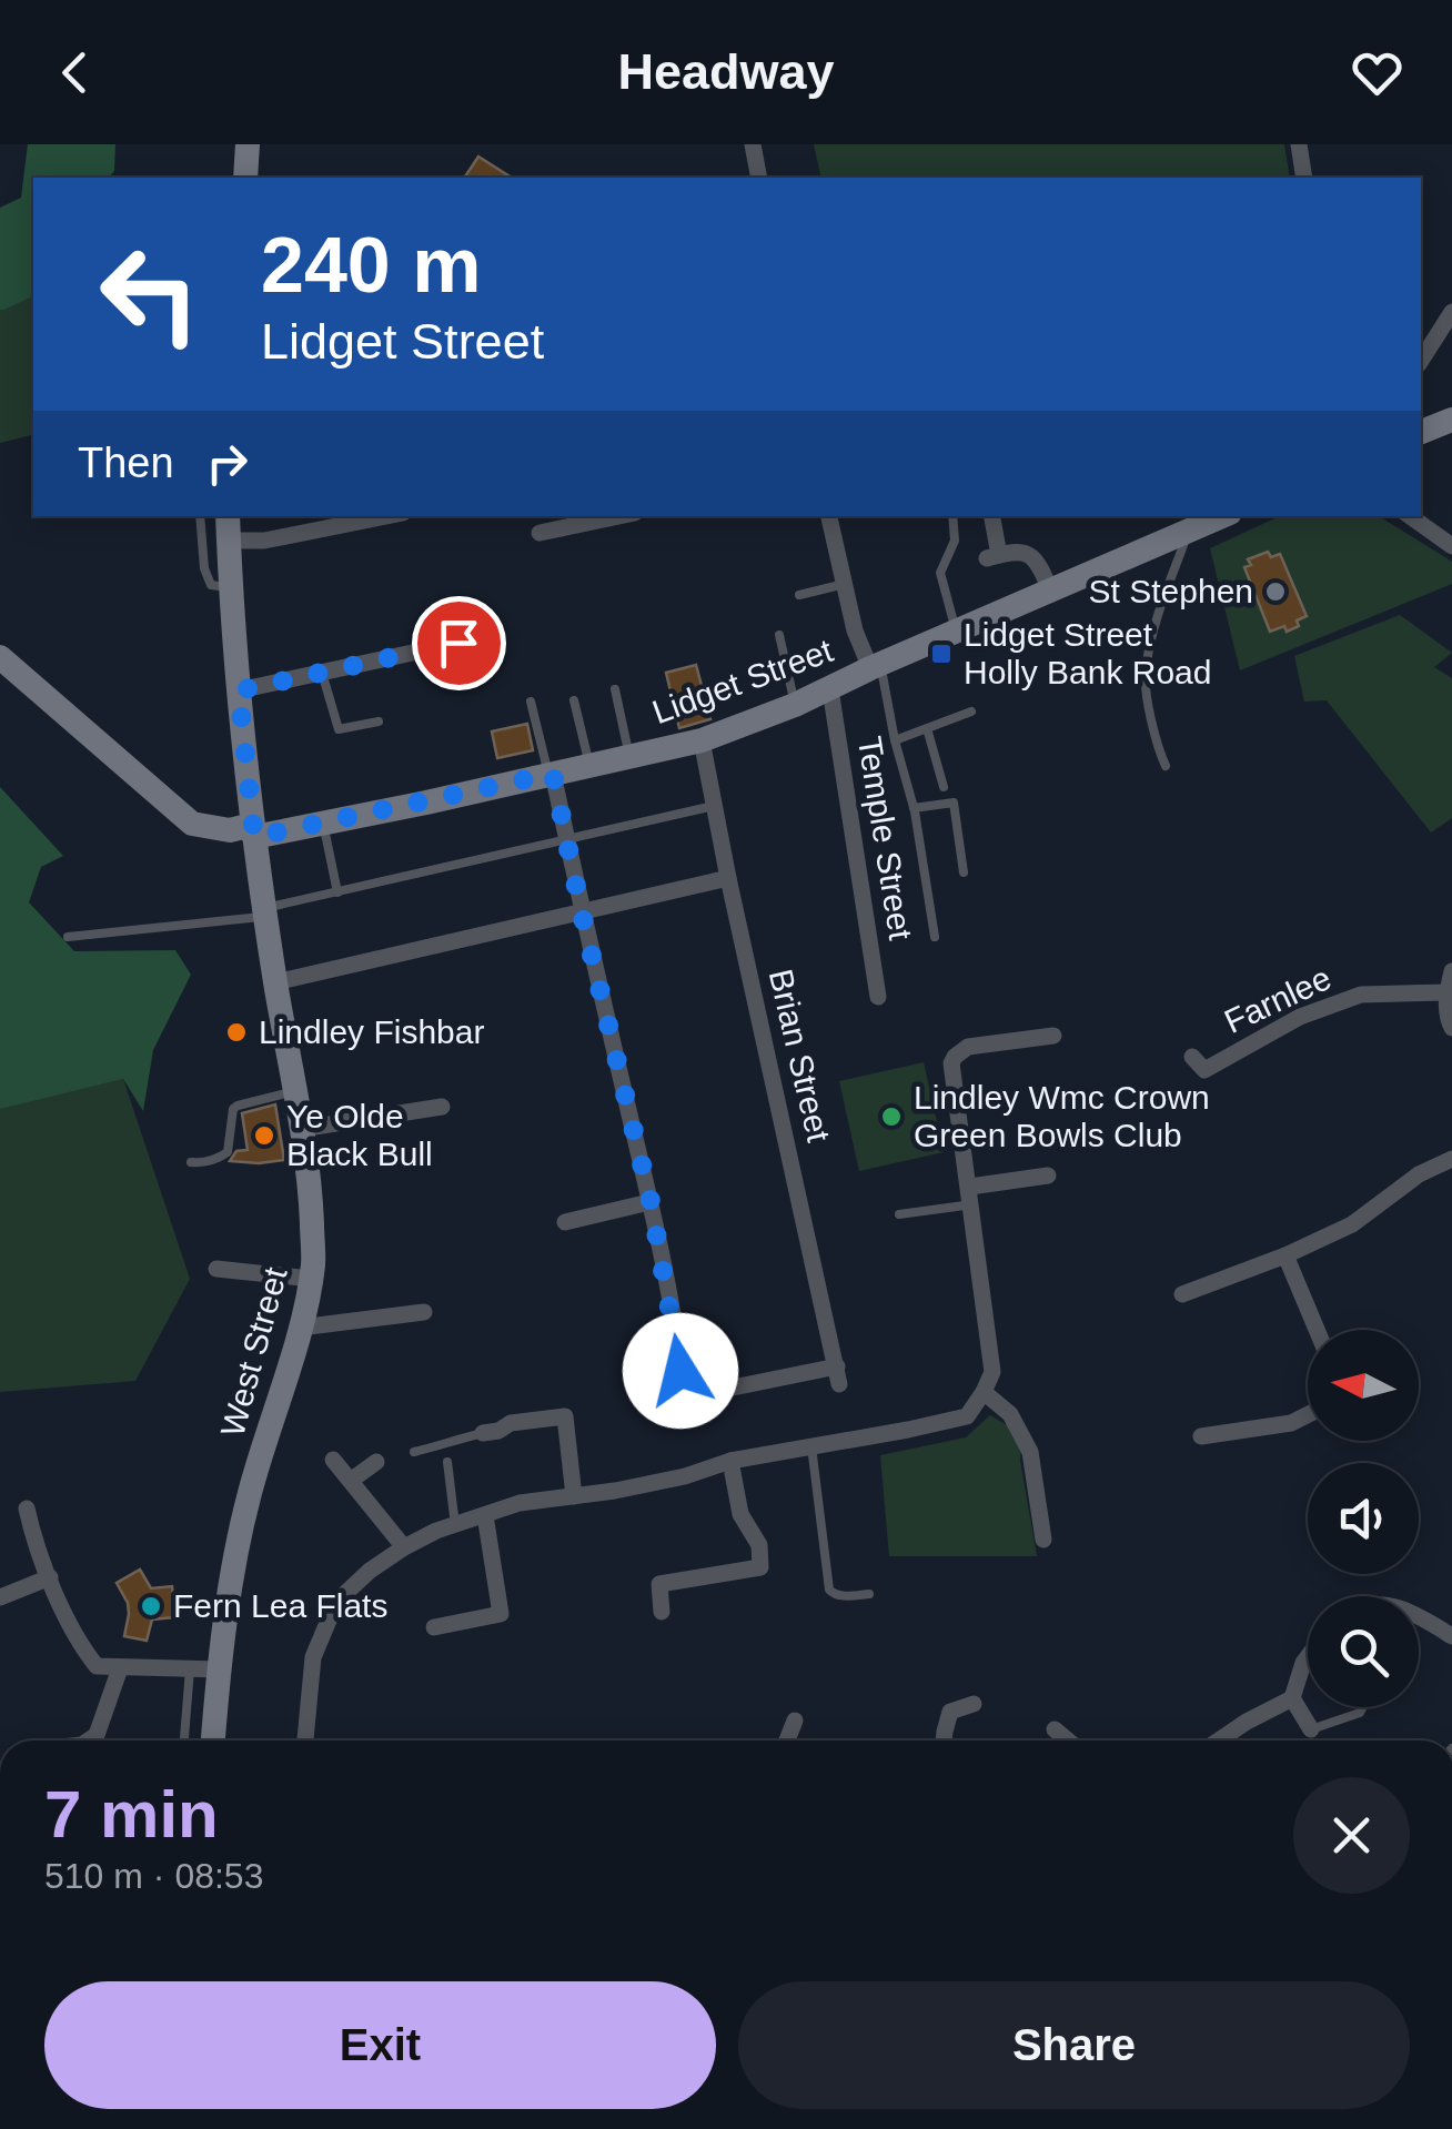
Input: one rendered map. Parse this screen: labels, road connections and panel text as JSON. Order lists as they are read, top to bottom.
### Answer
{
  "streets": {
    "street": [
      "Lidget Street",
      "Temple Street",
      "Farnlee",
      "Brian Street",
      "West Street"
    ]
  },
  "crossings": [
    ["Lidget Street", "Temple Street"],
    ["Lidget Street", "Brian Street"],
    ["Lidget Street", "West Street"]
  ],
  "places": {
    "other": [
      "St Stephen",
      "Lindley Fishbar",
      "Lindley Wmc Crown Green Bowls Club",
      "Ye Olde Black Bull",
      "Fern Lea Flats"
    ],
    "transit": ["Lidget Street Holly Bank Road"]
  },
  "north": "left",
  "page": {
    "header": "Headway",
    "turn": ["240 m", "Lidget Street"],
    "then": "Then",
    "heading": ["7 min", "510 m · 08:53"],
    "buttons": ["Exit", "Share"]
  }
}
